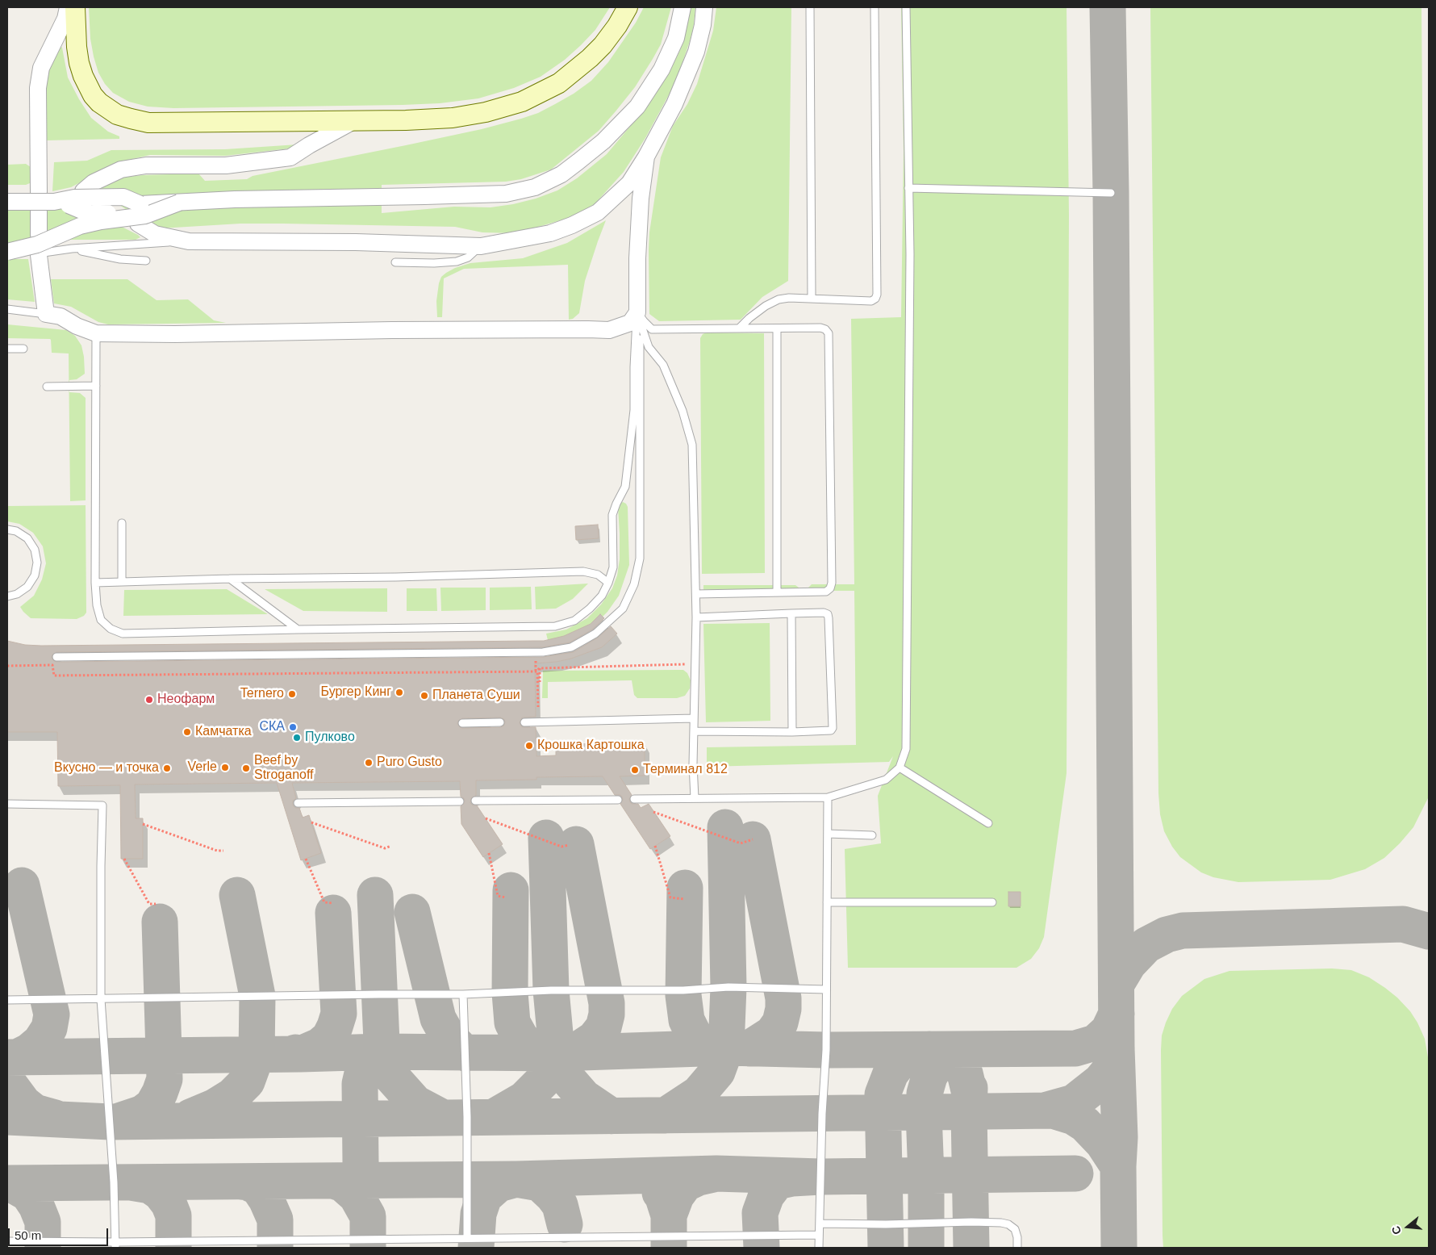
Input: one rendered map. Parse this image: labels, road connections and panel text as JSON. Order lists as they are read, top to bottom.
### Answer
{
  "places": [
    "Бургер Кинг",
    "Ternero",
    "Планета Суши",
    "Неофарм",
    "СКА",
    "Камчатка",
    "Пулково",
    "Крошка Картошка",
    "Puro Gusto",
    "Verle",
    "Вкусно — и точка",
    "Beef by Stroganoff",
    "Терминал 812"
  ],
  "scale_bar": "50 m",
  "north": "left"
}
